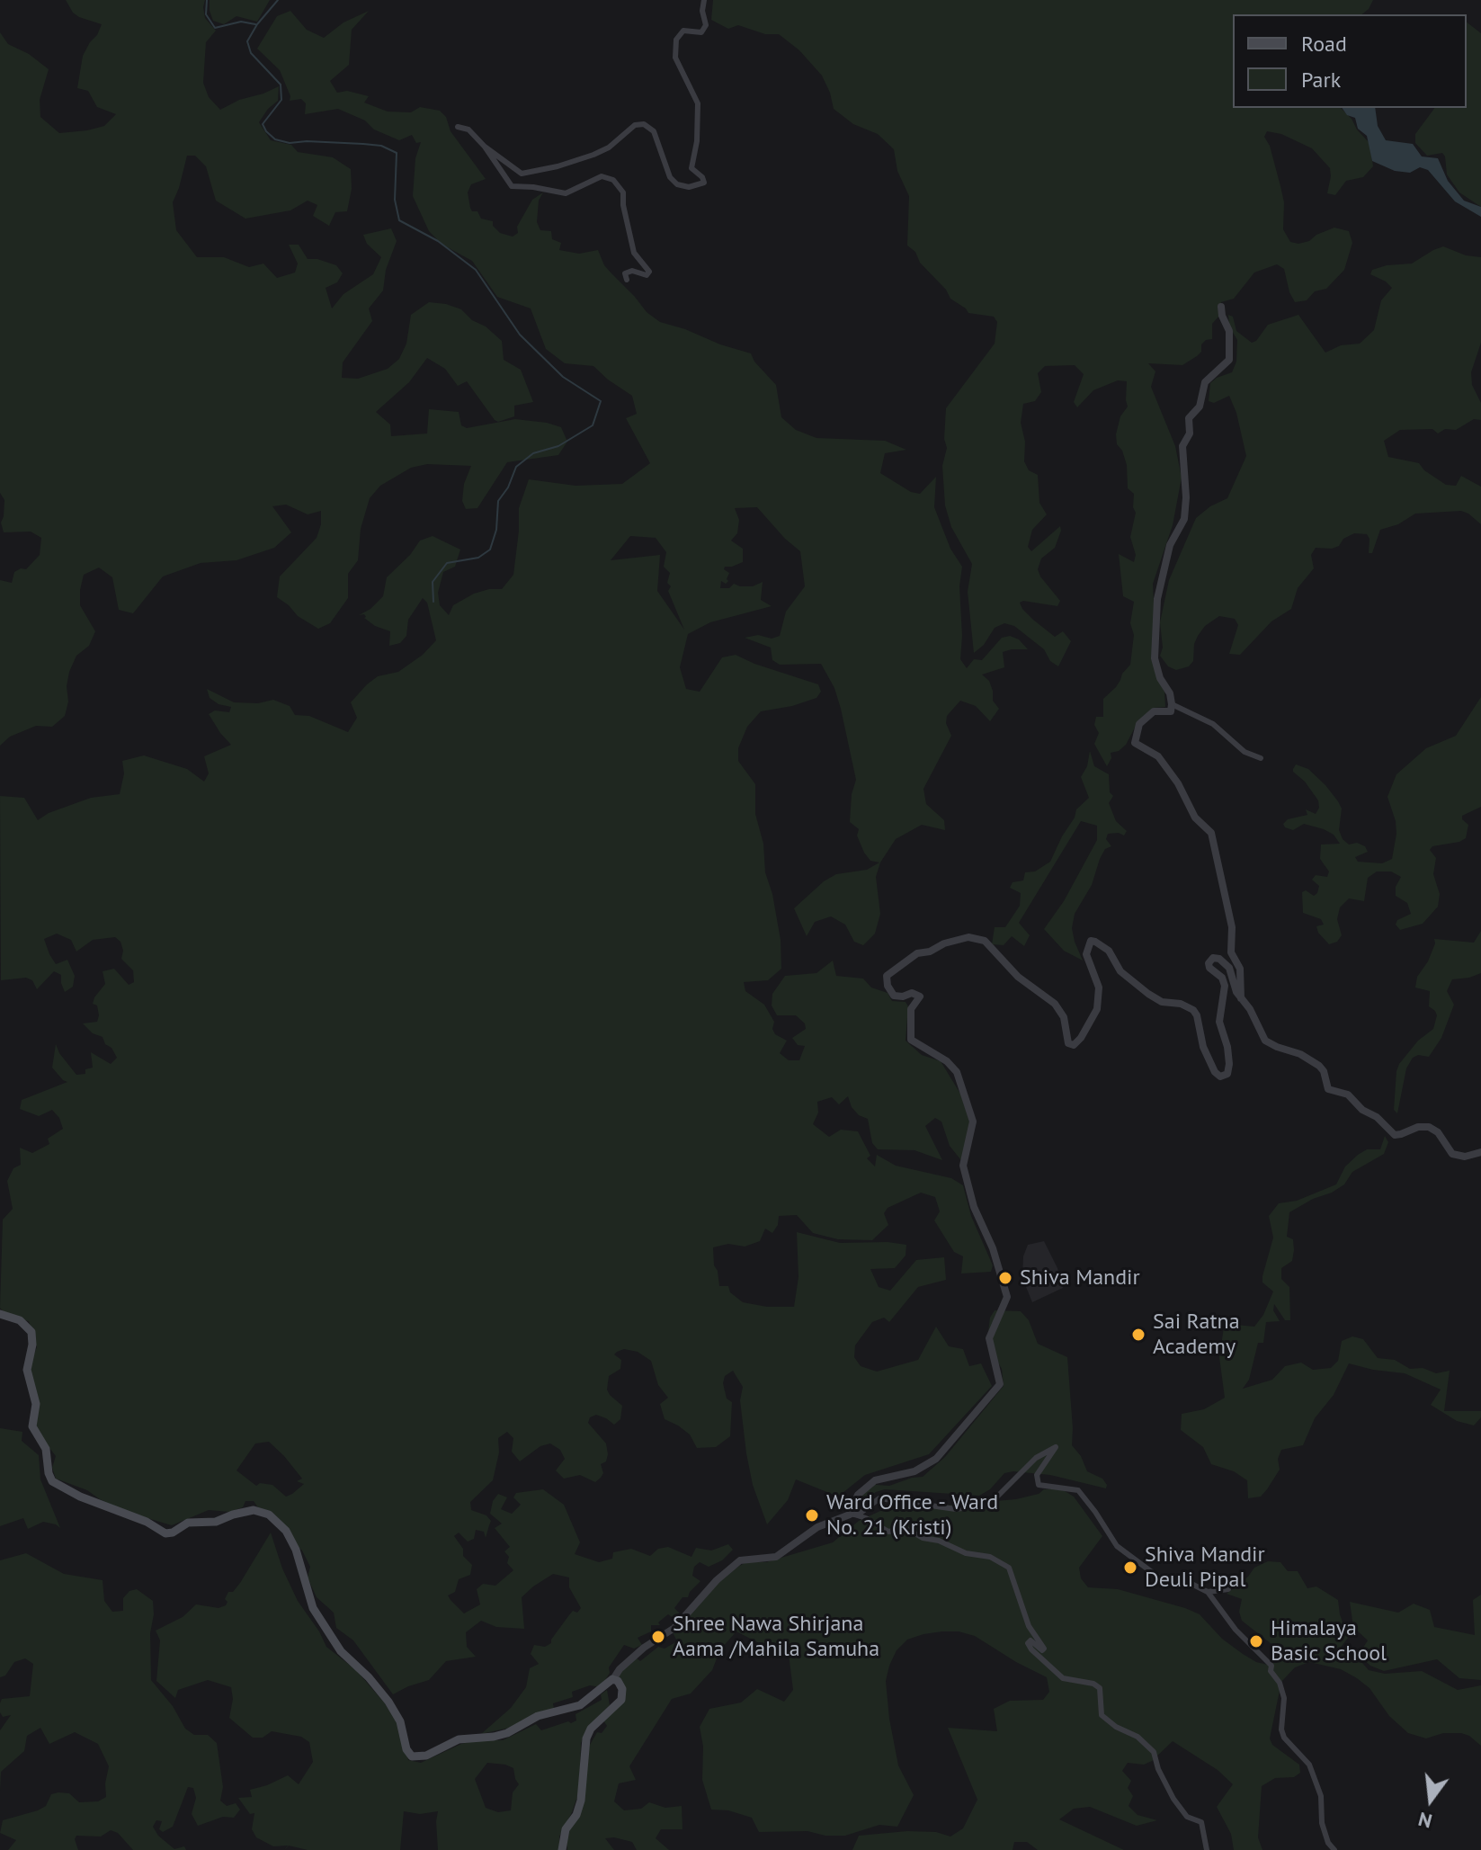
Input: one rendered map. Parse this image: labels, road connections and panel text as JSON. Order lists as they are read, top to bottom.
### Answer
{
  "places": [
    "Shiva Mandir",
    "Sai Ratna Academy",
    "Ward Office - Ward No. 21 (Kristi)",
    "Shiva Mandir Deuli Pipal",
    "Shree Nawa Shirjana Aama /Mahila Samuha",
    "Himalaya Basic School"
  ],
  "legend": ["Road", "Park"],
  "north": "bottom"
}
